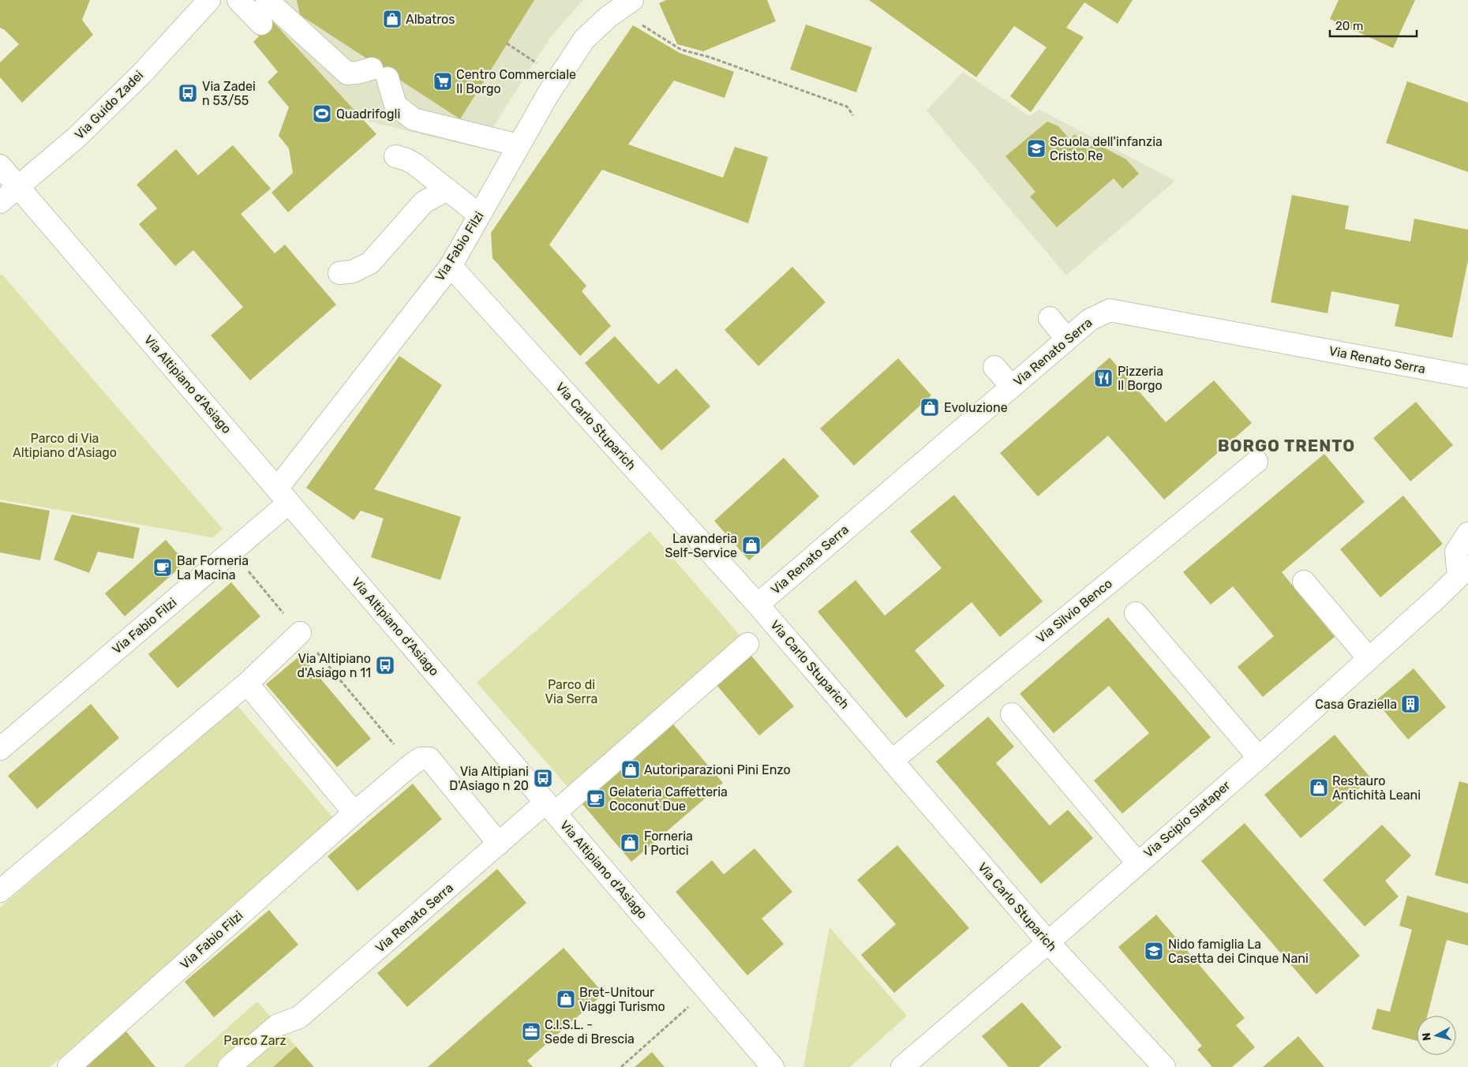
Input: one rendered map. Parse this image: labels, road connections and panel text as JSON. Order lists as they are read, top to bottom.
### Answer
{
  "streets": {
    "street": [
      "Via Guido Zadei",
      "Via Fabio Filzi",
      "Via Renato Serra",
      "Via Altipiano d'Asiago",
      "Via Carlo Stuparich",
      "Via Silvio Benco",
      "Via Scipio Slataper"
    ]
  },
  "crossings": [
    ["Via Guido Zadei", "Via Altipiano d'Asiago"],
    ["Via Fabio Filzi", "Via Renato Serra"],
    ["Via Fabio Filzi", "Via Altipiano d'Asiago"],
    ["Via Fabio Filzi", "Via Carlo Stuparich"],
    ["Via Renato Serra", "Via Altipiano d'Asiago"],
    ["Via Renato Serra", "Via Carlo Stuparich"],
    ["Via Carlo Stuparich", "Via Silvio Benco"],
    ["Via Carlo Stuparich", "Via Scipio Slataper"]
  ],
  "districts": ["BORGO TRENTO"],
  "parks": ["Parco di Via Altipiano d'Asiago", "Parco di Via Serra", "Parco Zarz"],
  "places": {
    "shop": [
      "Albatros",
      "Evoluzione",
      "Lavanderia Self-Service",
      "Autoriparazioni Pini Enzo",
      "Restauro Antichità Leani",
      "Forneria I Portici",
      "Bret-Unitour Viaggi Turismo"
    ],
    "supermarket": ["Centro Commerciale Il Borgo"],
    "bus stop": ["Via Zadei n 53/55", "Via Altipiano d'Asiago n 11", "Via Altipiani D'Asiago n 20"],
    "sports": ["Quadrifogli"],
    "school or university": ["Scuola dell'infanzia Cristo Re", "Nido famiglia La Casetta dei Cinque Nani"],
    "restaurant": ["Pizzeria Il Borgo"],
    "cafe": ["Bar Forneria La Macina", "Gelateria Caffetteria Coconut Due"],
    "building": ["Casa Graziella"],
    "office": ["C.I.S.L. - Sede di Brescia"]
  },
  "scale_bar": "20 m",
  "north": "left"
}
